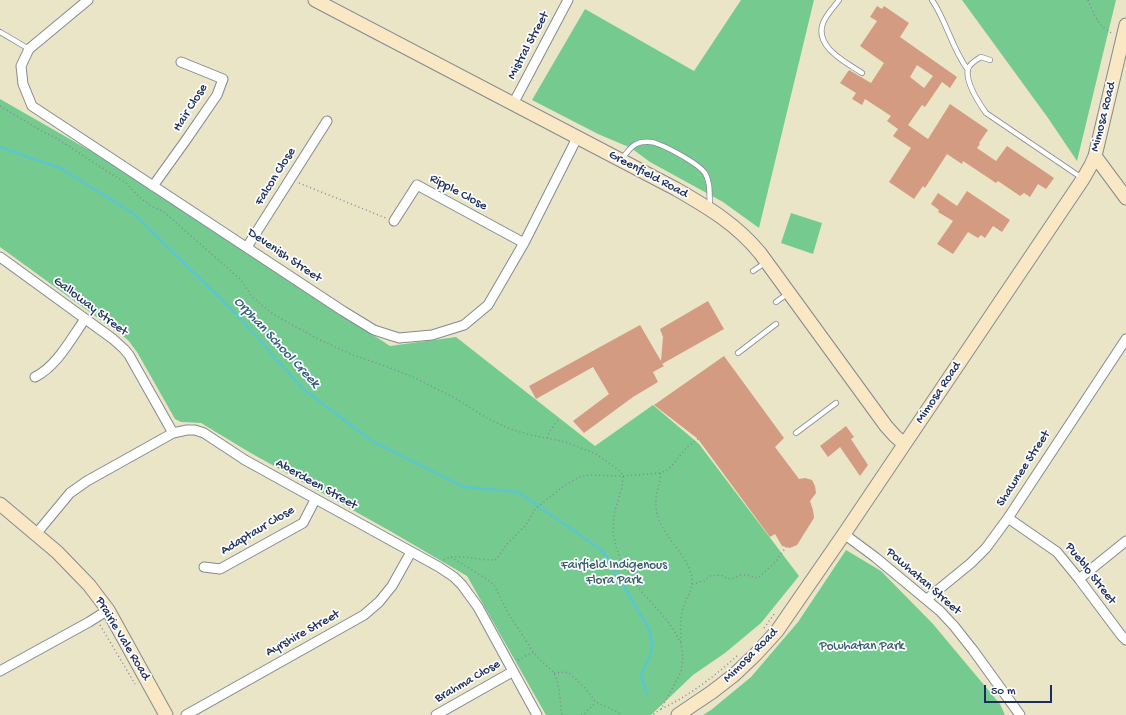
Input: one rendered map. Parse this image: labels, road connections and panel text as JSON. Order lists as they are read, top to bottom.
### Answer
{
  "streets": {
    "street": [
      "Mistral Street",
      "Hair Close",
      "Mimosa Road",
      "Greenfield Road",
      "Falcon Close",
      "Ripple Close",
      "Devenish Street",
      "Galloway Street",
      "Shawnee Street",
      "Aberdeen Street",
      "Adaptaur Close",
      "Pueblo Street",
      "Powhatan Street",
      "Ayrshire Street",
      "Prairie Vale Road",
      "Brahma Close"
    ]
  },
  "crossings": [
    ["Mistral Street", "Greenfield Road"],
    ["Hair Close", "Devenish Street"],
    ["Mimosa Road", "Greenfield Road"],
    ["Mimosa Road", "Powhatan Street"],
    ["Greenfield Road", "Devenish Street"],
    ["Falcon Close", "Devenish Street"],
    ["Ripple Close", "Devenish Street"],
    ["Galloway Street", "Aberdeen Street"],
    ["Shawnee Street", "Pueblo Street"],
    ["Shawnee Street", "Powhatan Street"],
    ["Aberdeen Street", "Adaptaur Close"],
    ["Aberdeen Street", "Ayrshire Street"],
    ["Aberdeen Street", "Prairie Vale Road"],
    ["Aberdeen Street", "Brahma Close"]
  ],
  "water": ["Orphan School Creek"],
  "parks": ["Fairfield Indigenous Flora Park", "Powhatan Park"],
  "scale_bar": "50 m"
}
